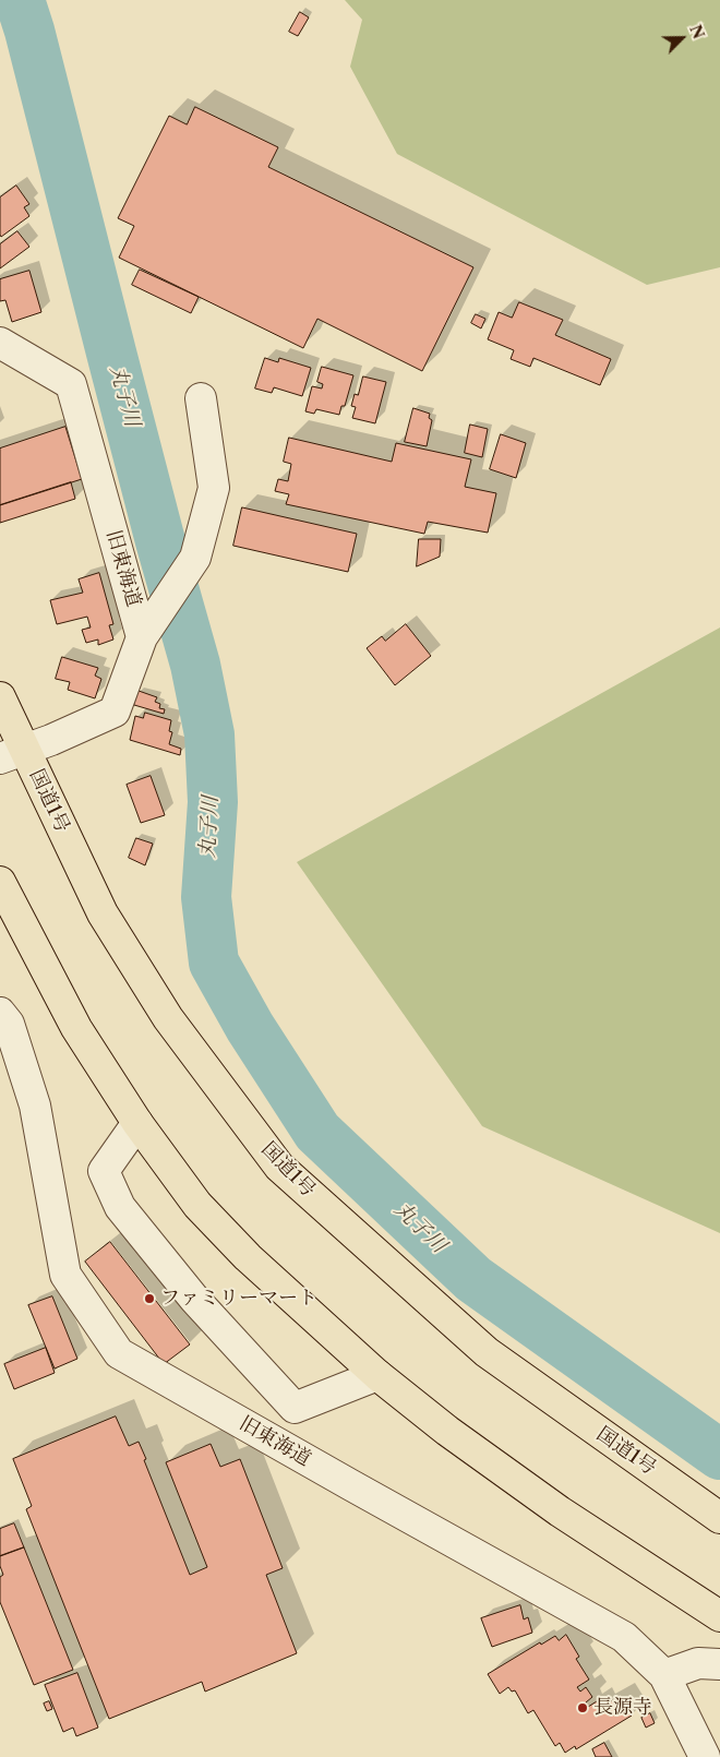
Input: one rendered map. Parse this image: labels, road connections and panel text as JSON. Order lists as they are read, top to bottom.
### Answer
{
  "streets": {
    "highway": ["国道1号"],
    "street": ["旧東海道"]
  },
  "water": ["丸子川"],
  "places": ["ファミリーマート", "長源寺"],
  "north": "top right"
}
